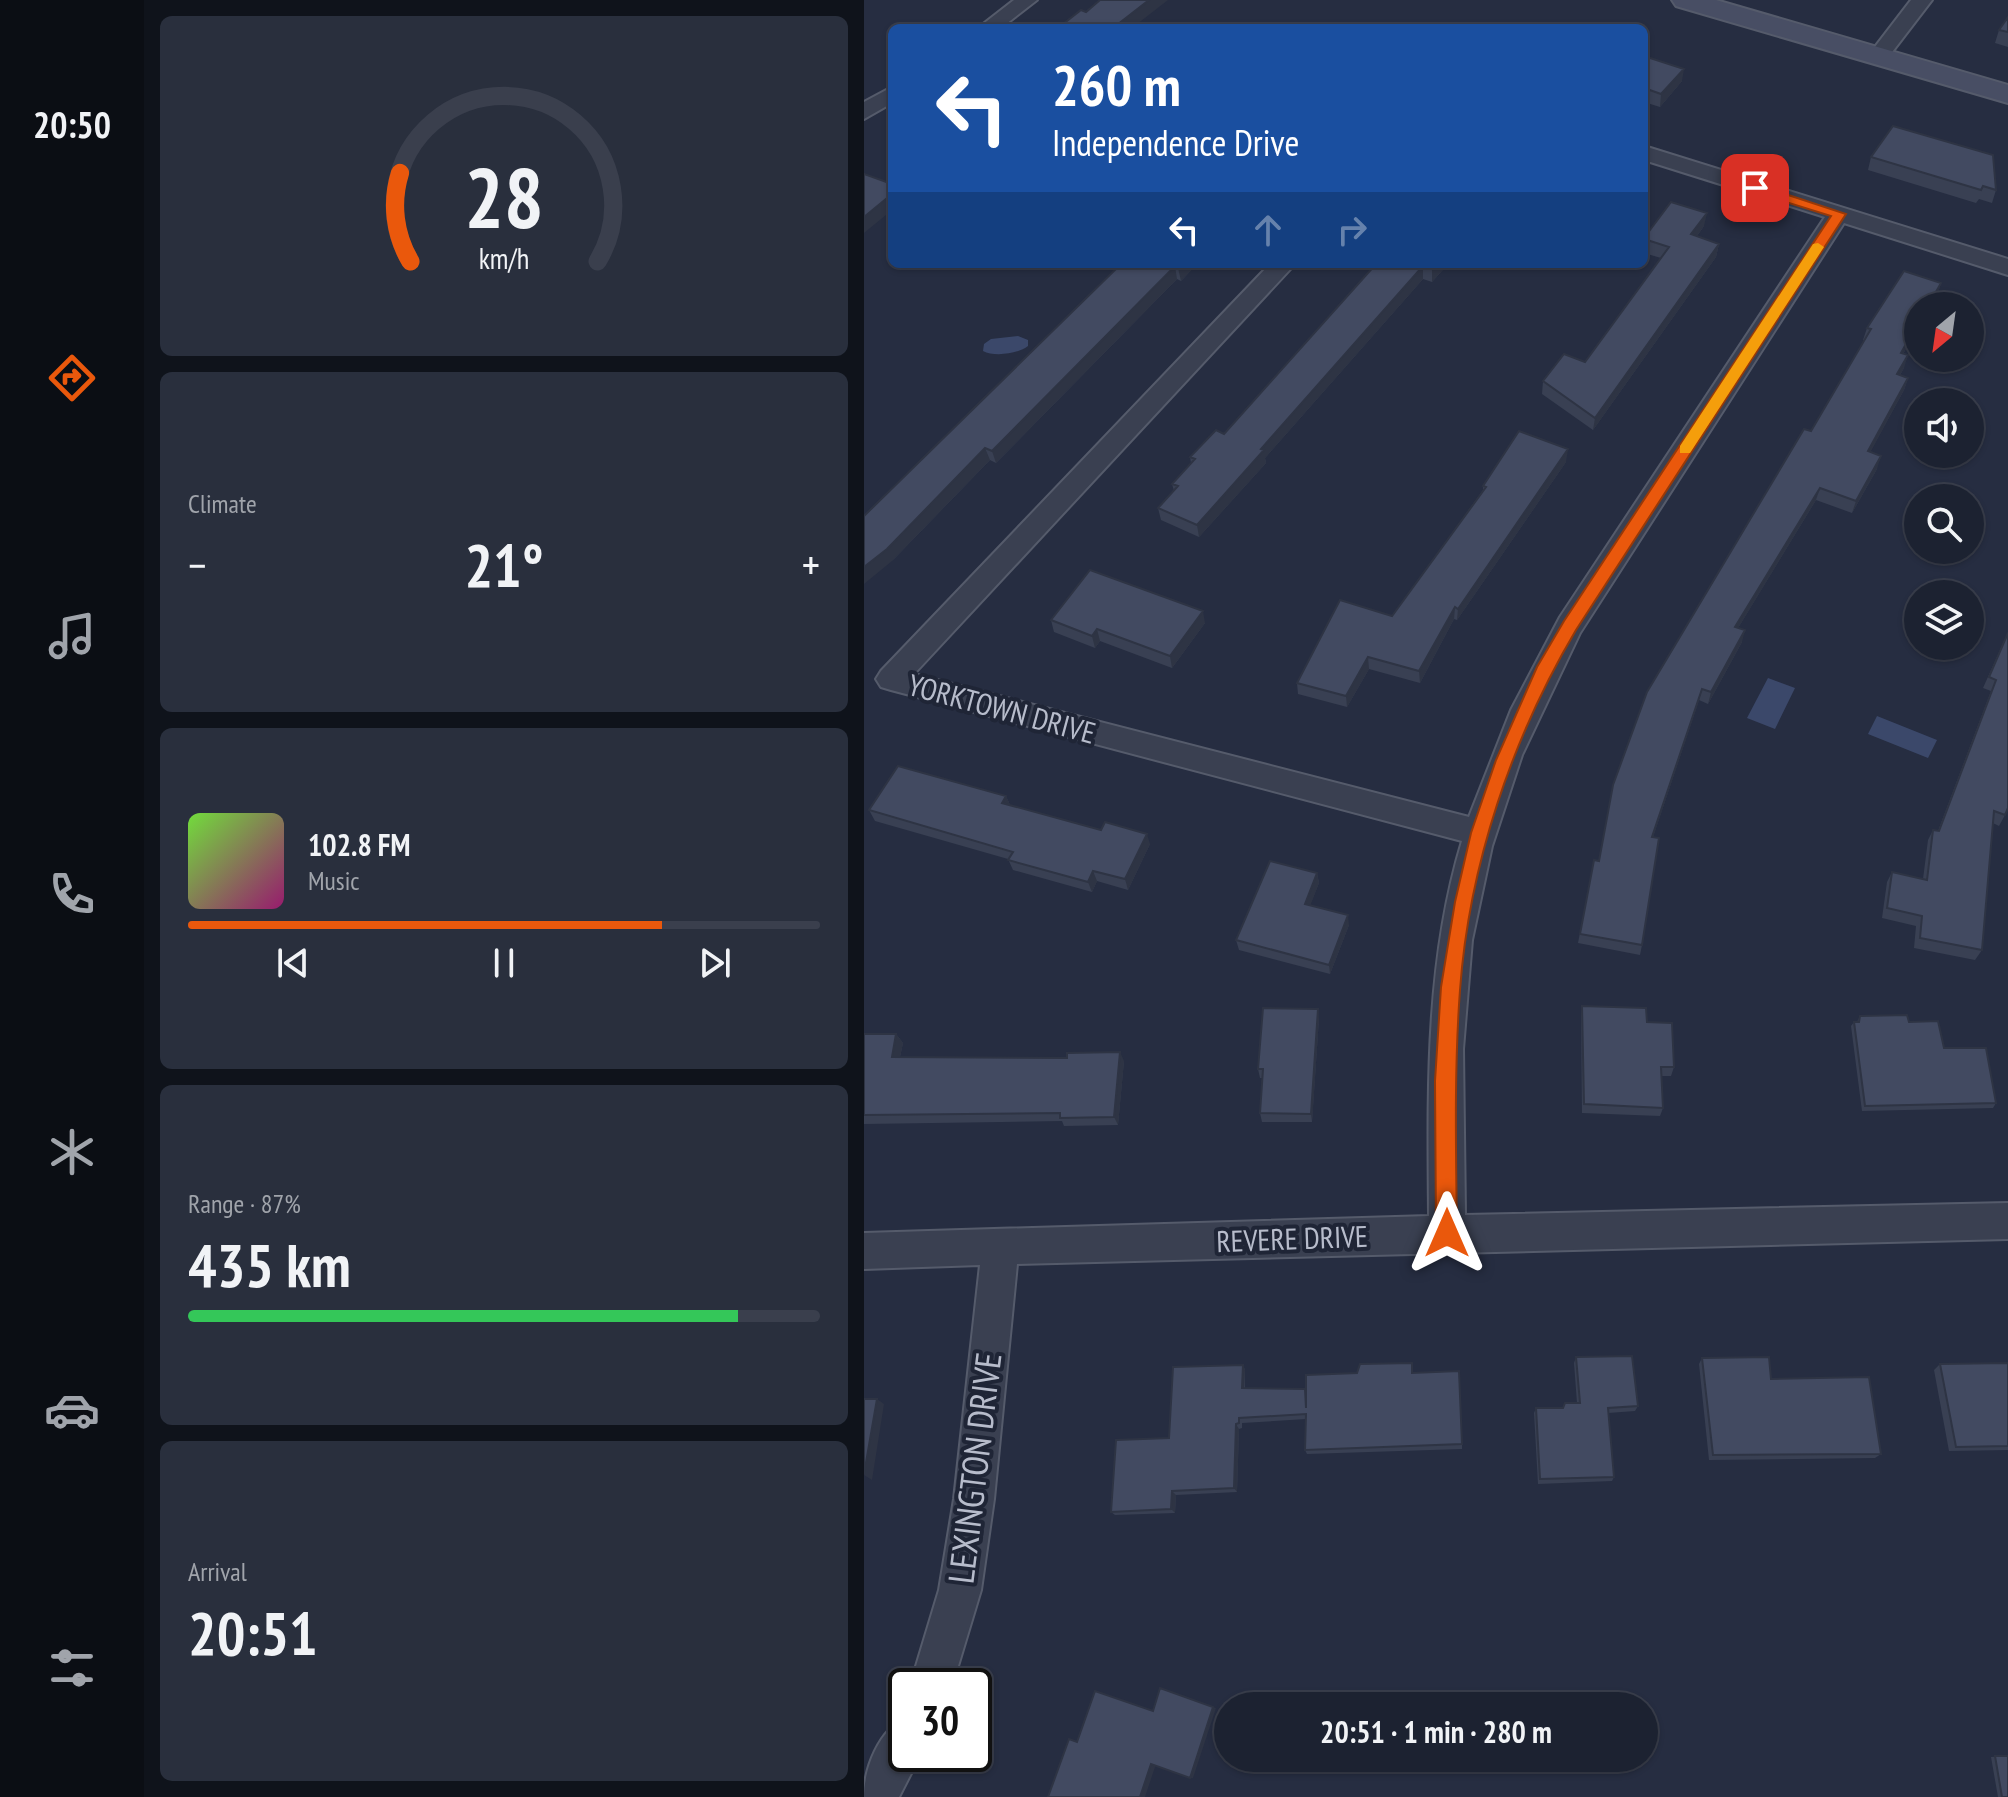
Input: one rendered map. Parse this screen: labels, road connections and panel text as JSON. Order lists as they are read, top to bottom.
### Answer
{
  "streets": {
    "street": ["YORKTOWN DRIVE", "REVERE DRIVE", "LEXINGTON DRIVE"]
  },
  "crossings": [
    ["REVERE DRIVE", "LEXINGTON DRIVE"]
  ],
  "north": "bottom left",
  "page": {
    "tabs": "20:50",
    "turn": ["260 m", "Independence Drive"],
    "tile": [
      "Climate",
      ["Range · 87%", "435 km"],
      ["Arrival", "20:51"]
    ],
    "heat": ["−", "21°", "+"],
    "song": ["102.8 FM", "Music"],
    "limit": "30",
    "trip": "20:51 · 1 min · 280 m",
    "gauge": ["28", "km/h"]
  }
}
